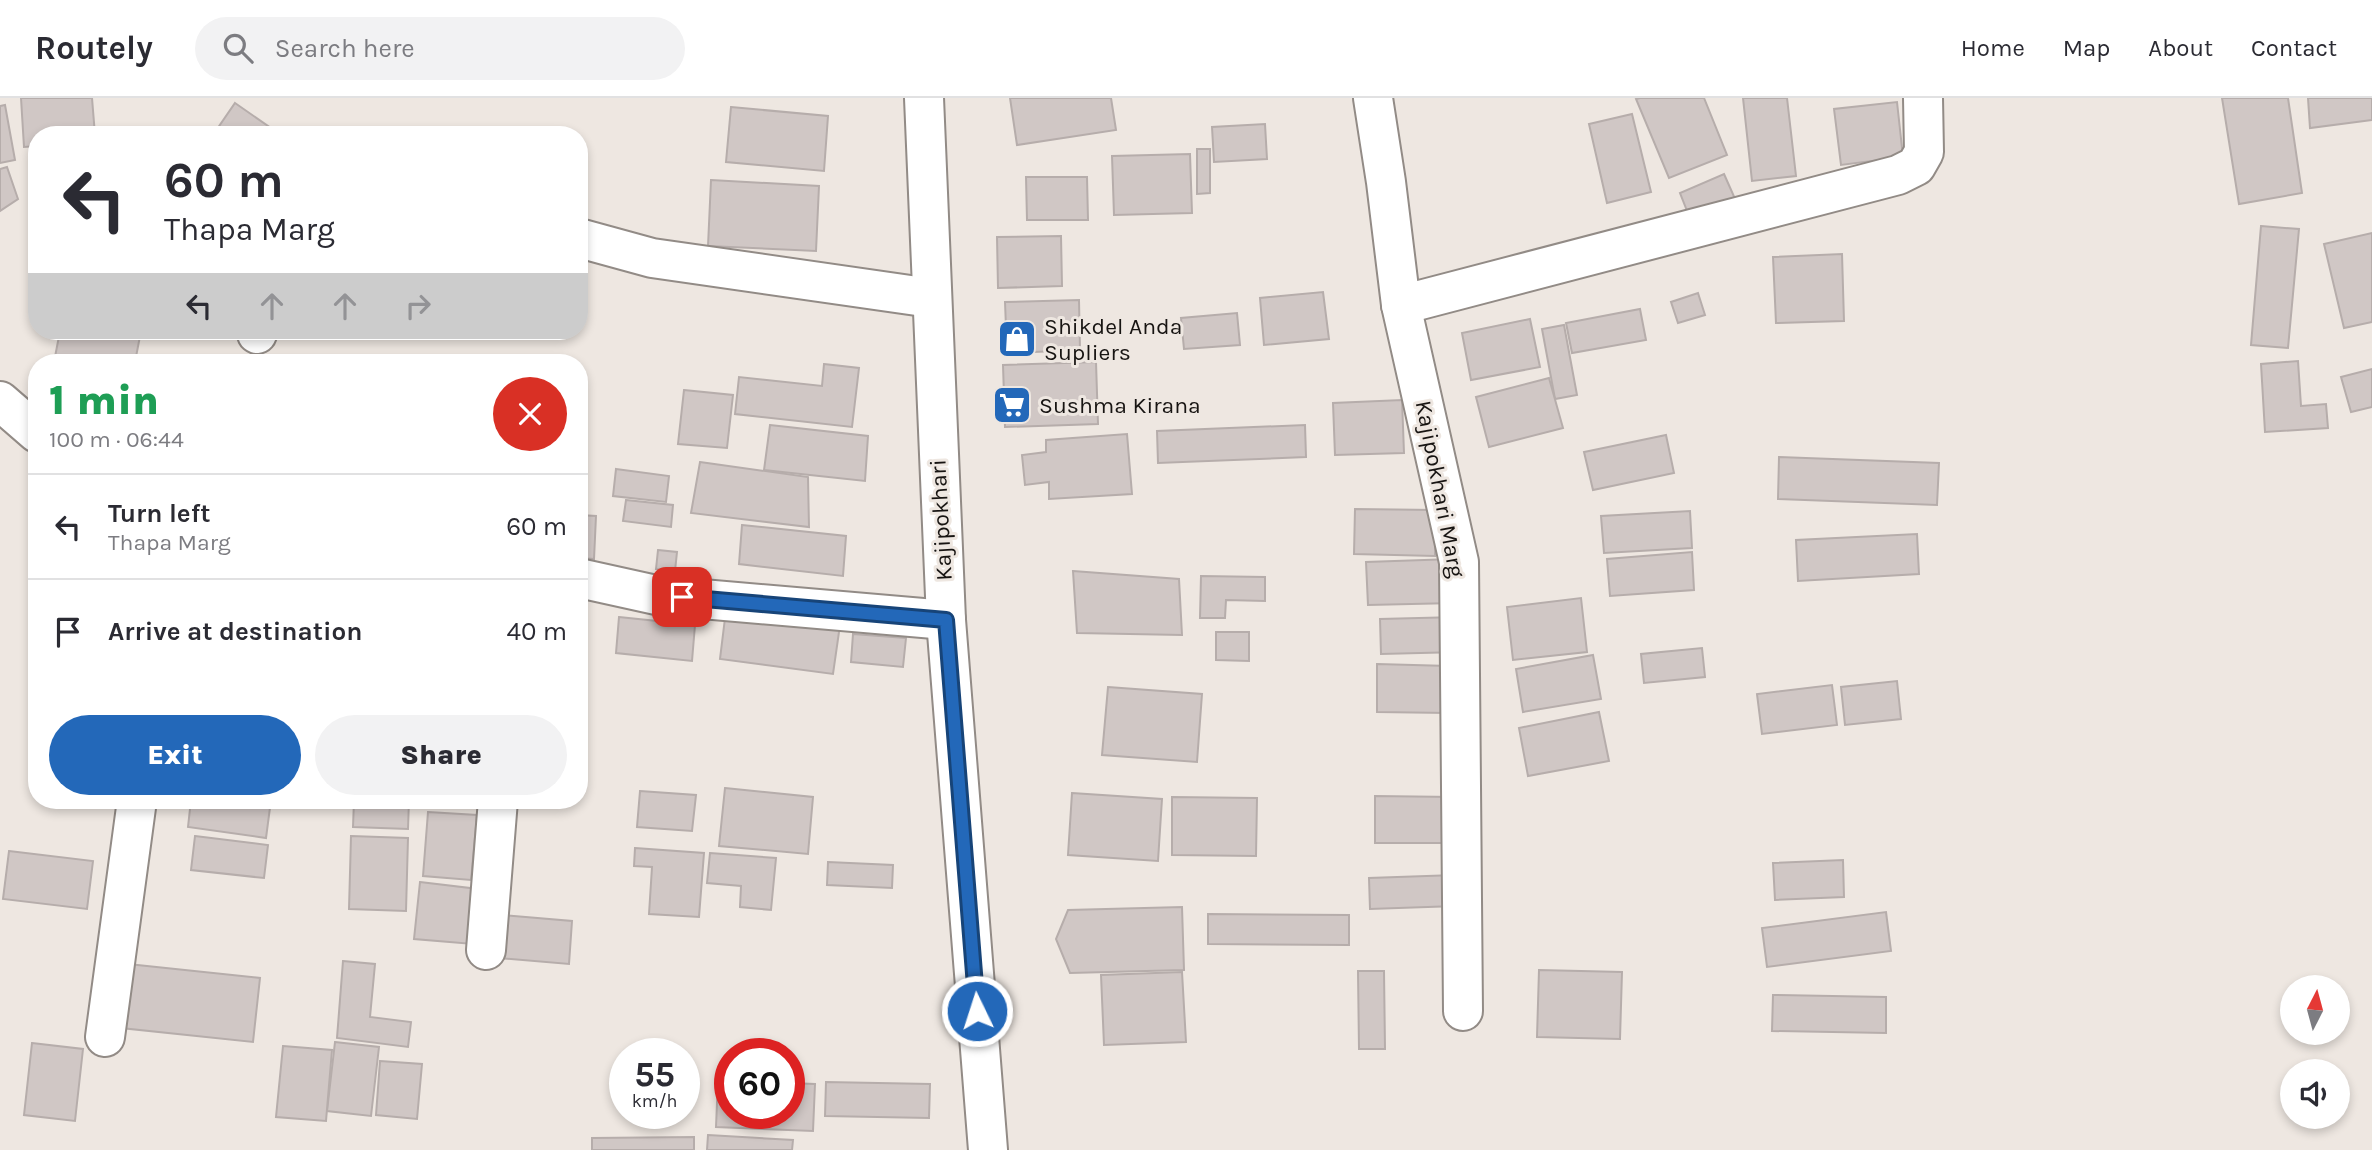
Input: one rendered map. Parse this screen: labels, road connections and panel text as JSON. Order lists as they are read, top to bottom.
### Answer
{
  "streets": {
    "street": ["Kajipokhari Marg", "Kajipokhari"]
  },
  "places": {
    "shop": ["Shikdel Anda Supliers"],
    "supermarket": ["Sushma Kirana"]
  },
  "north": "top",
  "page": {
    "header": "Routely",
    "search": "Search here",
    "nav": [
      "Home",
      "Map",
      "About",
      "Contact"
    ],
    "turn": ["60 m", "Thapa Marg"],
    "heading": ["1 min", "100 m · 06:44"],
    "list": [
      {
        "name": "Turn left",
        "note": "Thapa Marg",
        "value": "60 m"
      },
      {
        "name": "Arrive at destination",
        "value": "40 m"
      }
    ],
    "buttons": ["Exit", "Share"],
    "speed": "55 km/h",
    "limit": "60"
  }
}
